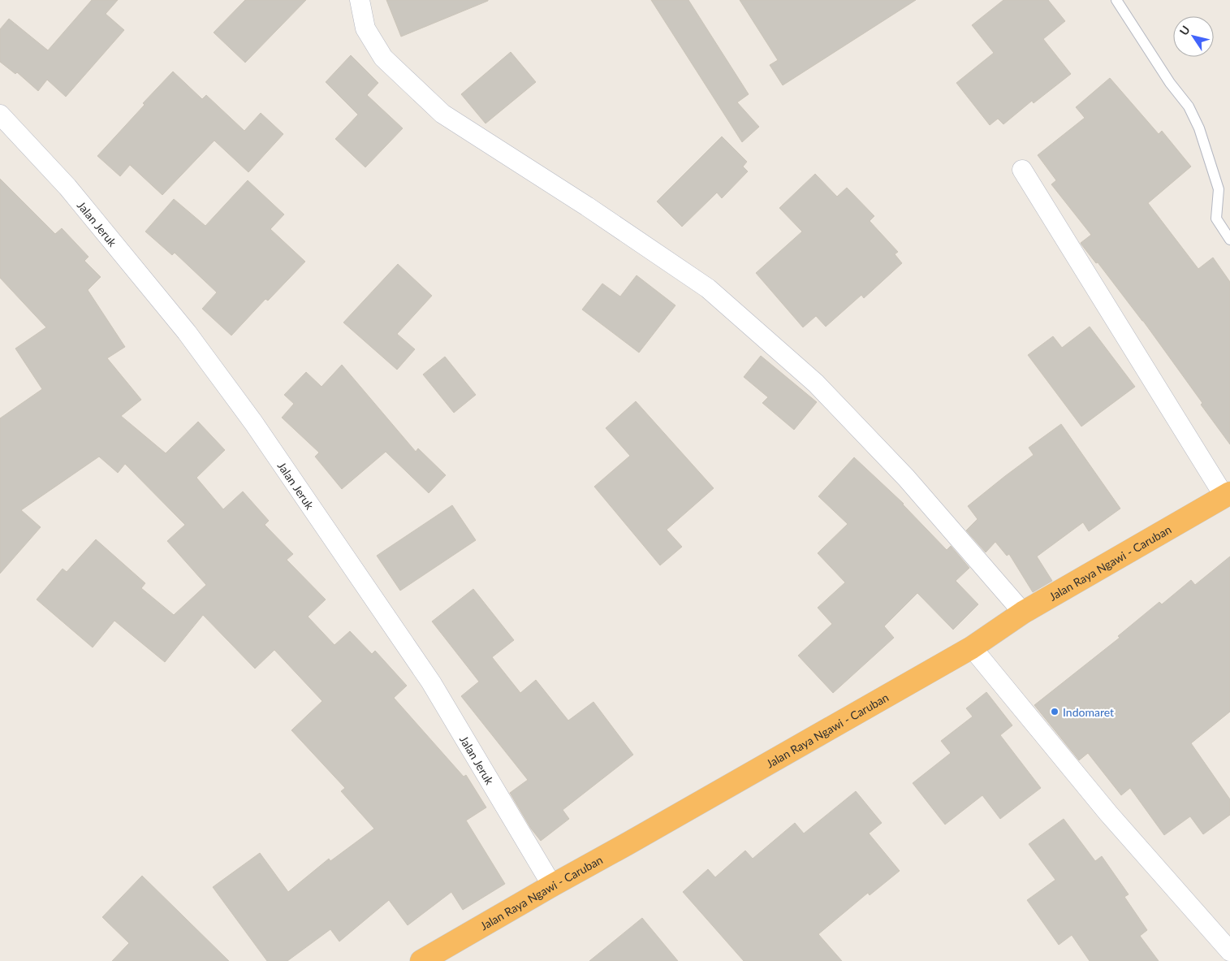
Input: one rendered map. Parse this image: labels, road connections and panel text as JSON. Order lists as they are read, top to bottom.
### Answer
{
  "streets": {
    "highway": ["Jalan Raya Ngawi - Caruban"],
    "street": ["Jalan Jeruk"]
  },
  "crossings": [
    ["Jalan Jeruk", "Jalan Raya Ngawi - Caruban"]
  ],
  "places": ["Indomaret"],
  "north": "top left"
}
